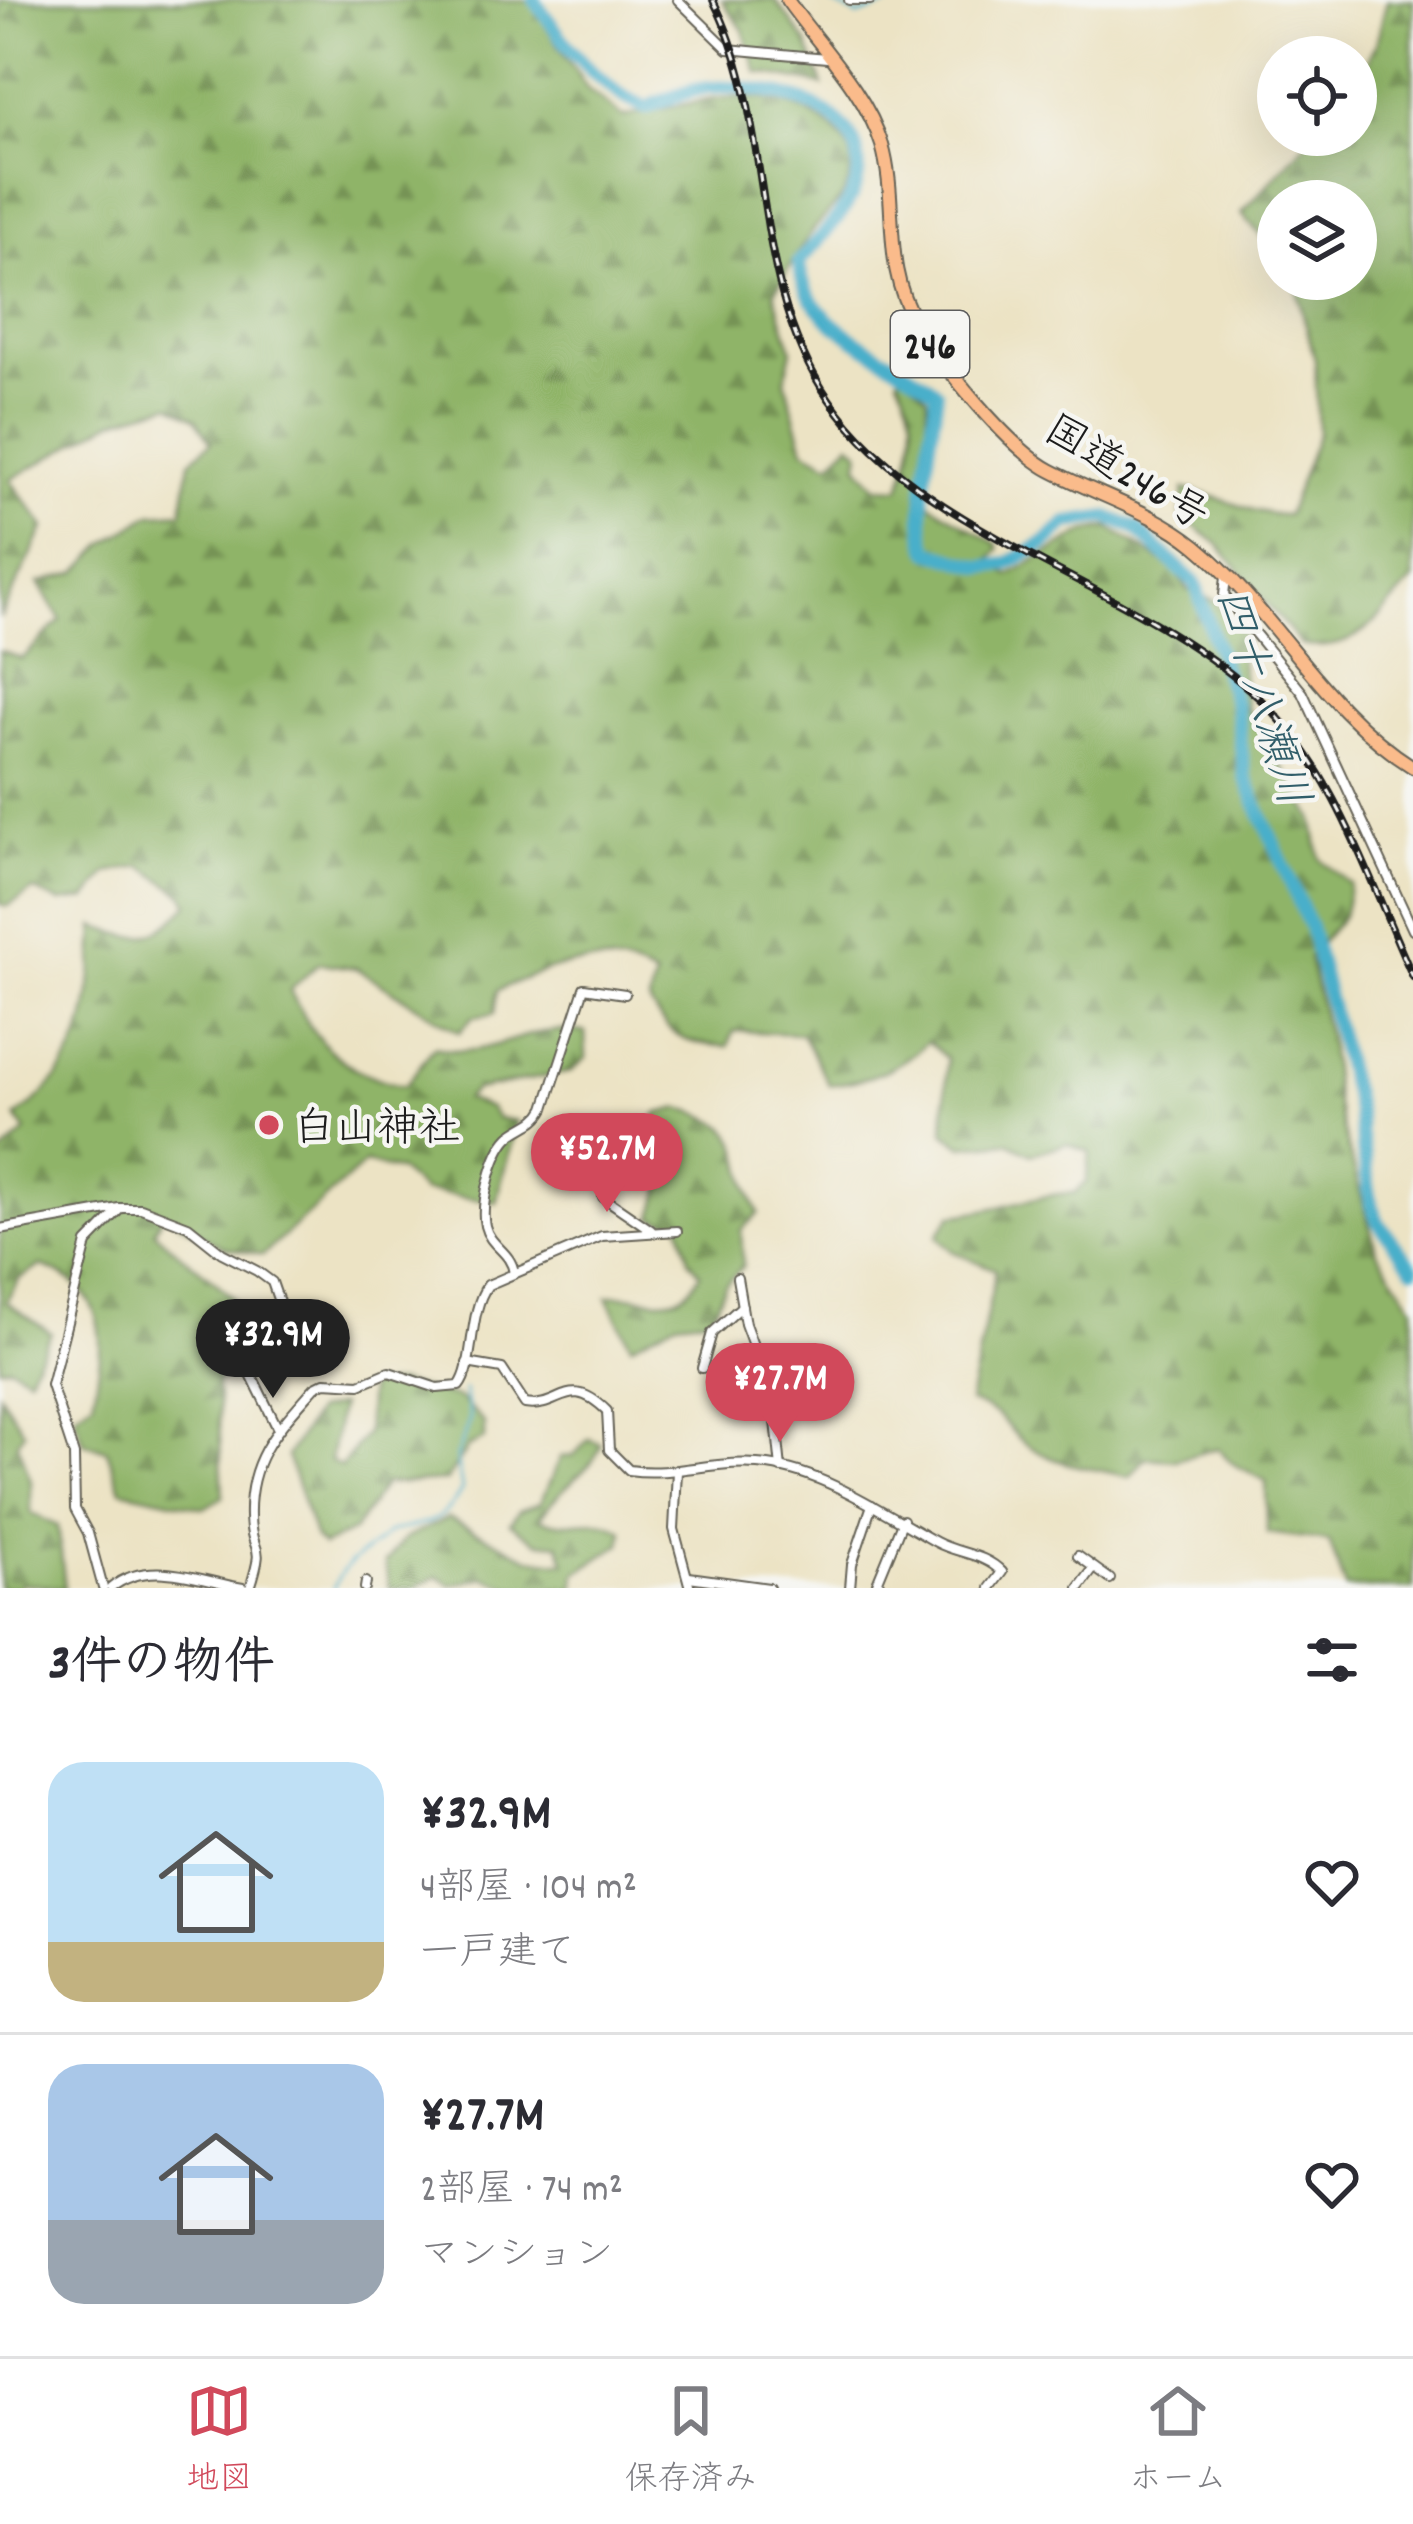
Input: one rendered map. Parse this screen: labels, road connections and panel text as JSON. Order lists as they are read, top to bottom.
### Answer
{
  "streets": {
    "highway": ["246", "国道246号"]
  },
  "water": ["四十八瀬川"],
  "places": ["白山神社"],
  "page": {
    "price": ["¥52.7M", "¥32.9M", "¥27.7M"],
    "heading": "3件の物件",
    "list": [
      {
        "name": "¥32.9M",
        "note": "4部屋 · 104 m² · 一戸建て"
      },
      {
        "name": "¥27.7M",
        "note": "2部屋 · 74 m² · マンション"
      }
    ],
    "tabs": ["地図", "保存済み", "ホーム"]
  }
}
